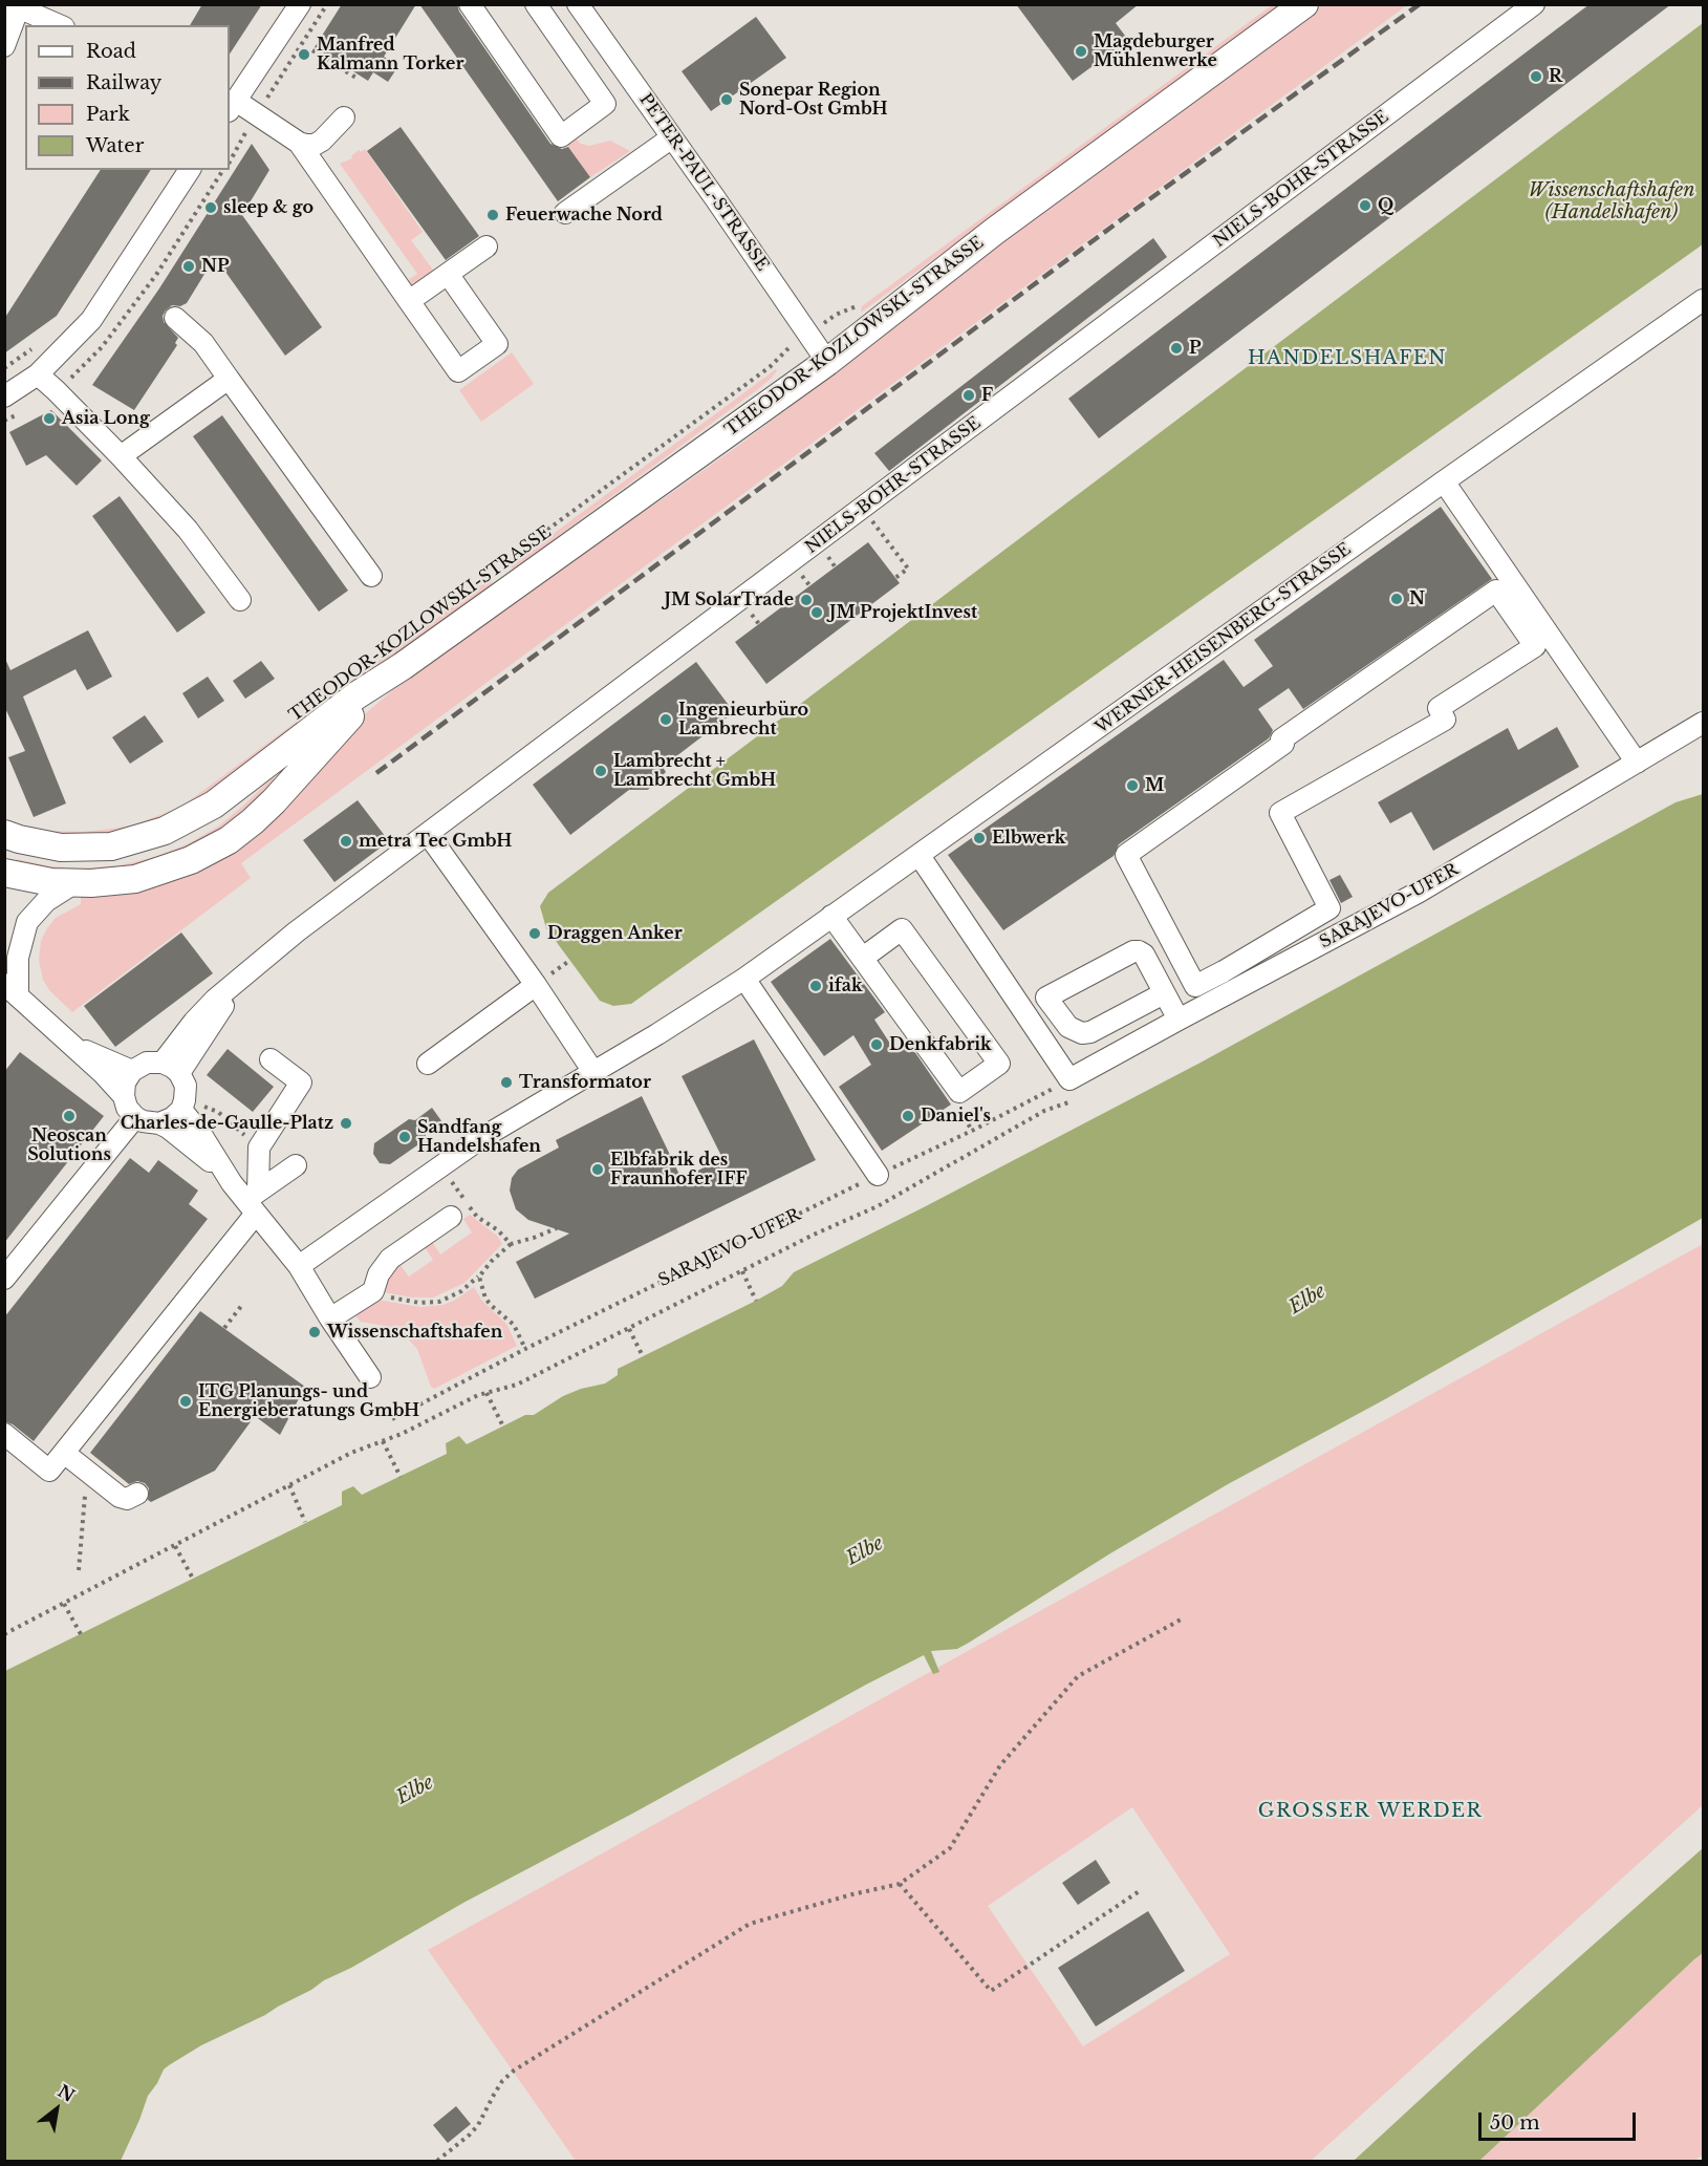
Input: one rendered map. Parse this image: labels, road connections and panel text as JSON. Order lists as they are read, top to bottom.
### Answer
{
  "streets": {
    "main road": ["THEODOR-KOZLOWSKI-STRASSE"],
    "street": [
      "NIELS-BOHR-STRASSE",
      "PETER-PAUL-STRASSE",
      "WERNER-HEISENBERG-STRASSE",
      "SARAJEVO-UFER"
    ]
  },
  "crossings": [
    ["PETER-PAUL-STRASSE", "THEODOR-KOZLOWSKI-STRASSE"]
  ],
  "districts": ["HANDELSHAFEN", "GROSSER WERDER"],
  "water": ["Wissenschaftshafen (Handelshafen)", "Elbe"],
  "places": [
    "Magdeburger Mühlenwerke",
    "Manfred Kalmann Torker",
    "R",
    "Sonepar Region Nord-Ost GmbH",
    "Q",
    "sleep & go",
    "Feuerwache Nord",
    "NP",
    "P",
    "F",
    "Asia Long",
    "N",
    "JM SolarTrade",
    "JM ProjektInvest",
    "Ingenieurbüro Lambrecht",
    "Lambrecht + Lambrecht GmbH",
    "M",
    "Elbwerk",
    "metra Tec GmbH",
    "Draggen Anker",
    "ifak",
    "Denkfabrik",
    "Transformator",
    "Neoscan Solutions",
    "Daniel's",
    "Charles-de-Gaulle-Platz",
    "Sandfang Handelshafen",
    "Elbfabrik des Fraunhofer IFF",
    "Wissenschaftshafen",
    "ITG Planungs- und Energieberatungs GmbH"
  ],
  "legend": [
    "Road",
    "Railway",
    "Park",
    "Water"
  ],
  "scale_bar": "50 m",
  "north": "top right"
}
